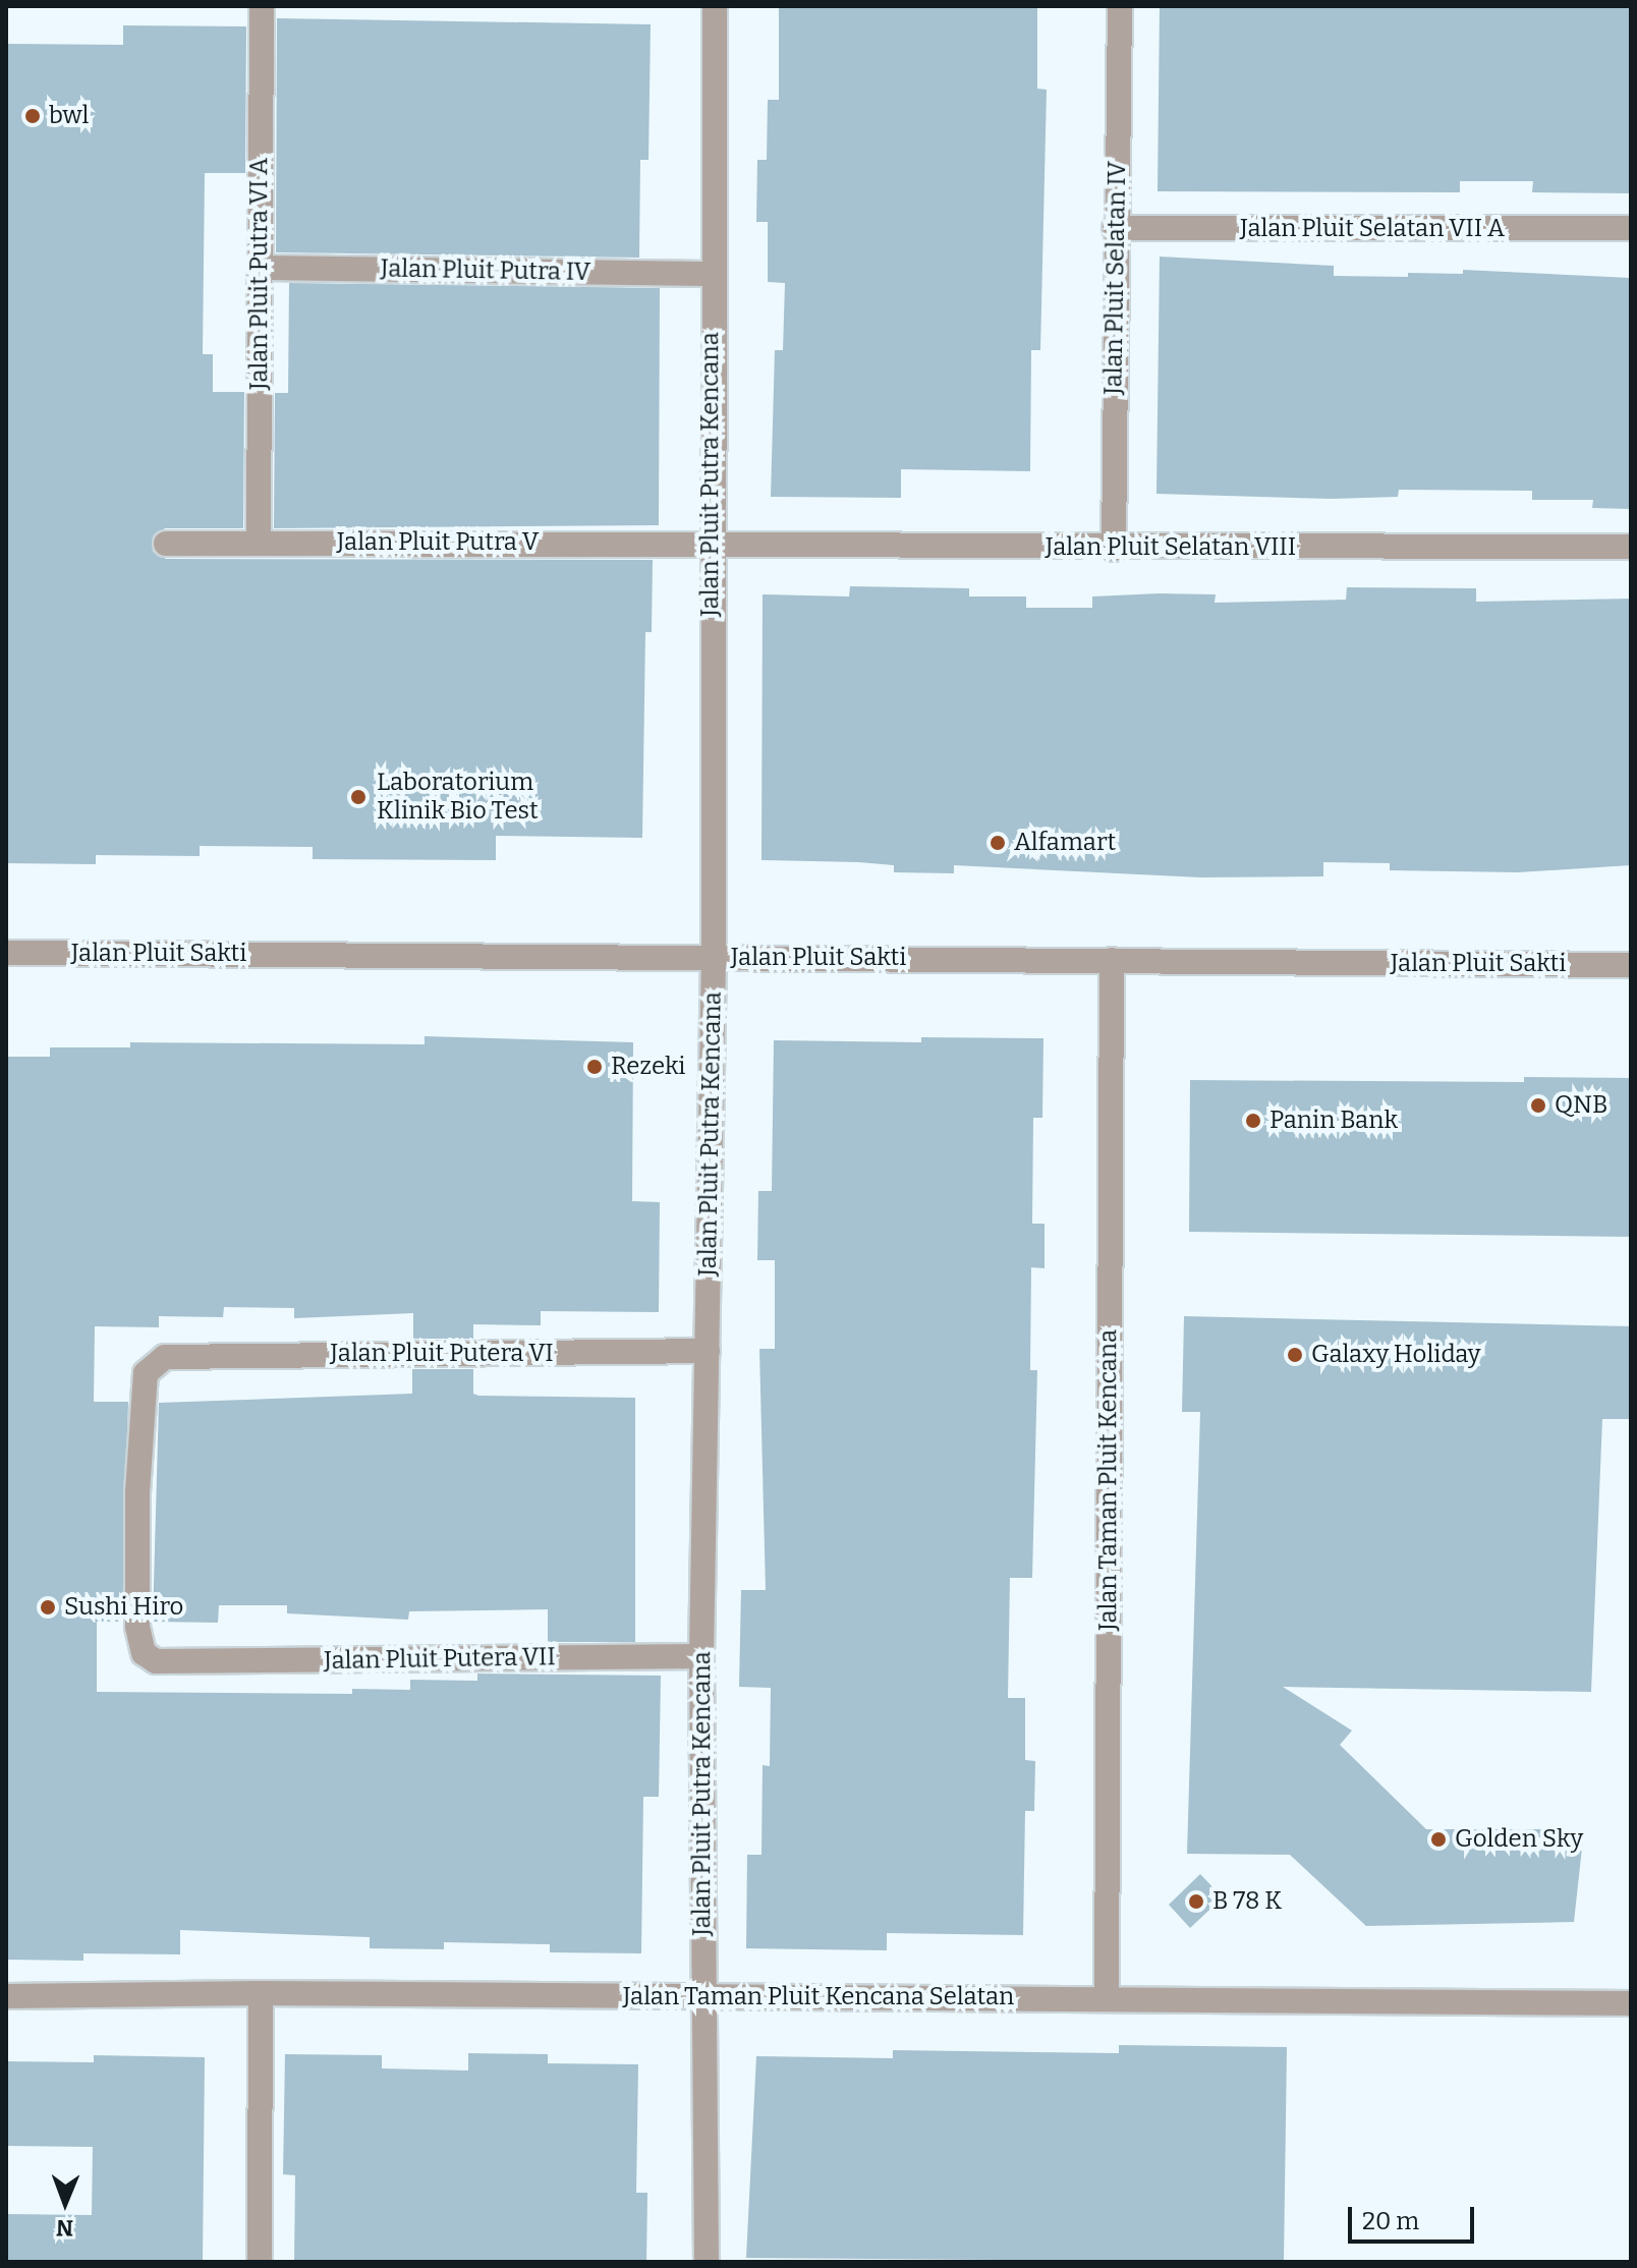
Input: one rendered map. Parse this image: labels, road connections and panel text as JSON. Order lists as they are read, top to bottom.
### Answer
{
  "streets": {
    "street": [
      "Jalan Pluit Selatan VII A",
      "Jalan Pluit Putra IV",
      "Jalan Pluit Putra VI A",
      "Jalan Pluit Selatan IV",
      "Jalan Pluit Putra Kencana",
      "Jalan Pluit Putra V",
      "Jalan Pluit Selatan VIII",
      "Jalan Pluit Sakti",
      "Jalan Pluit Putera VI",
      "Jalan Taman Pluit Kencana",
      "Jalan Pluit Putera VII",
      "Jalan Taman Pluit Kencana Selatan"
    ]
  },
  "crossings": [
    ["Jalan Pluit Selatan VII A", "Jalan Pluit Selatan IV"],
    ["Jalan Pluit Putra IV", "Jalan Pluit Putra VI A"],
    ["Jalan Pluit Putra IV", "Jalan Pluit Putra Kencana"],
    ["Jalan Pluit Putra VI A", "Jalan Pluit Putra V"],
    ["Jalan Pluit Selatan IV", "Jalan Pluit Selatan VIII"],
    ["Jalan Pluit Putra Kencana", "Jalan Pluit Putra V"],
    ["Jalan Pluit Putra Kencana", "Jalan Pluit Selatan VIII"],
    ["Jalan Pluit Putra Kencana", "Jalan Pluit Sakti"],
    ["Jalan Pluit Putra Kencana", "Jalan Pluit Putera VI"],
    ["Jalan Pluit Putra Kencana", "Jalan Pluit Putera VII"],
    ["Jalan Pluit Putra Kencana", "Jalan Taman Pluit Kencana Selatan"],
    ["Jalan Pluit Putra V", "Jalan Pluit Selatan VIII"],
    ["Jalan Pluit Sakti", "Jalan Taman Pluit Kencana"],
    ["Jalan Pluit Putera VI", "Jalan Pluit Putera VII"],
    ["Jalan Taman Pluit Kencana", "Jalan Taman Pluit Kencana Selatan"]
  ],
  "places": [
    "bwl",
    "Laboratorium Klinik Bio Test",
    "Alfamart",
    "Rezeki",
    "QNB",
    "Panin Bank",
    "Galaxy Holiday",
    "Sushi Hiro",
    "Golden Sky",
    "B 78 K"
  ],
  "scale_bar": "20 m",
  "north": "bottom"
}
